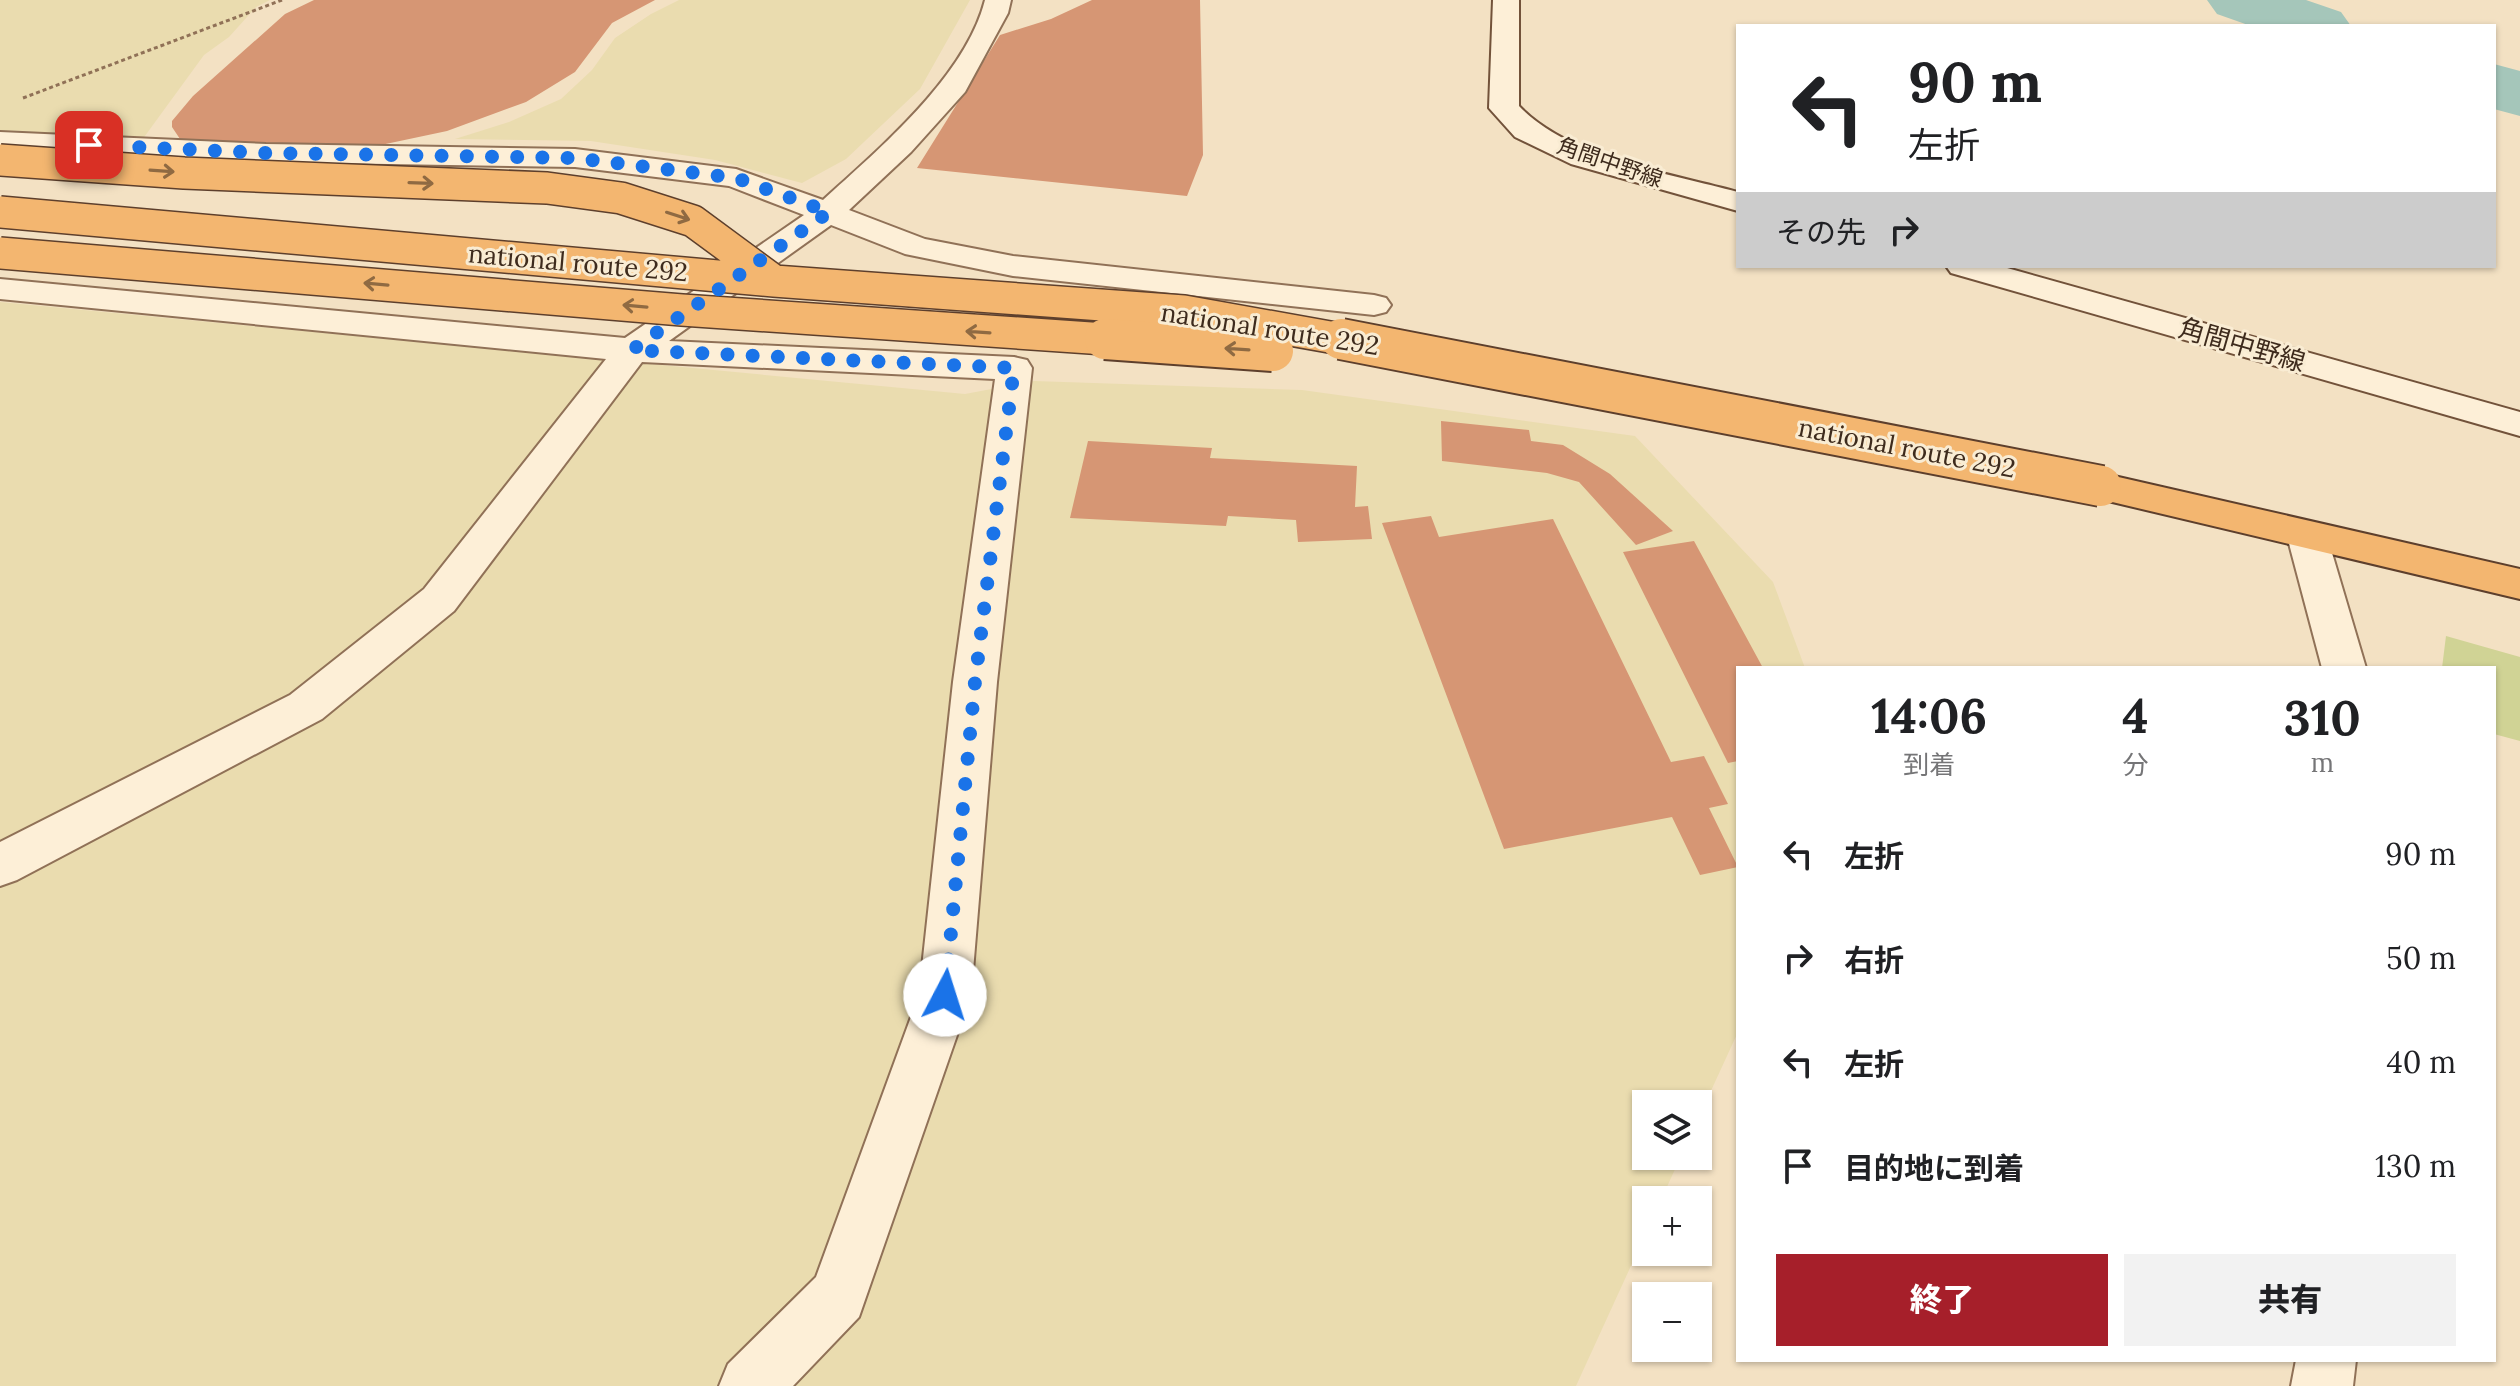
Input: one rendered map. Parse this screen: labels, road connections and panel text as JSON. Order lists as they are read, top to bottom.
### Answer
{
  "streets": {
    "highway": ["national route 292"],
    "street": ["角間中野線"]
  },
  "page": {
    "turn": ["90 m", "左折"],
    "then": "その先",
    "eta": [
      "14:06",
      "到着",
      "4",
      "分",
      "310",
      "m"
    ],
    "list": [
      {
        "name": "左折",
        "value": "90 m"
      },
      {
        "name": "右折",
        "value": "50 m"
      },
      {
        "name": "左折",
        "value": "40 m"
      },
      {
        "name": "目的地に到着",
        "value": "130 m"
      }
    ],
    "map_buttons": ["+", "−"],
    "buttons": ["終了", "共有"]
  }
}
